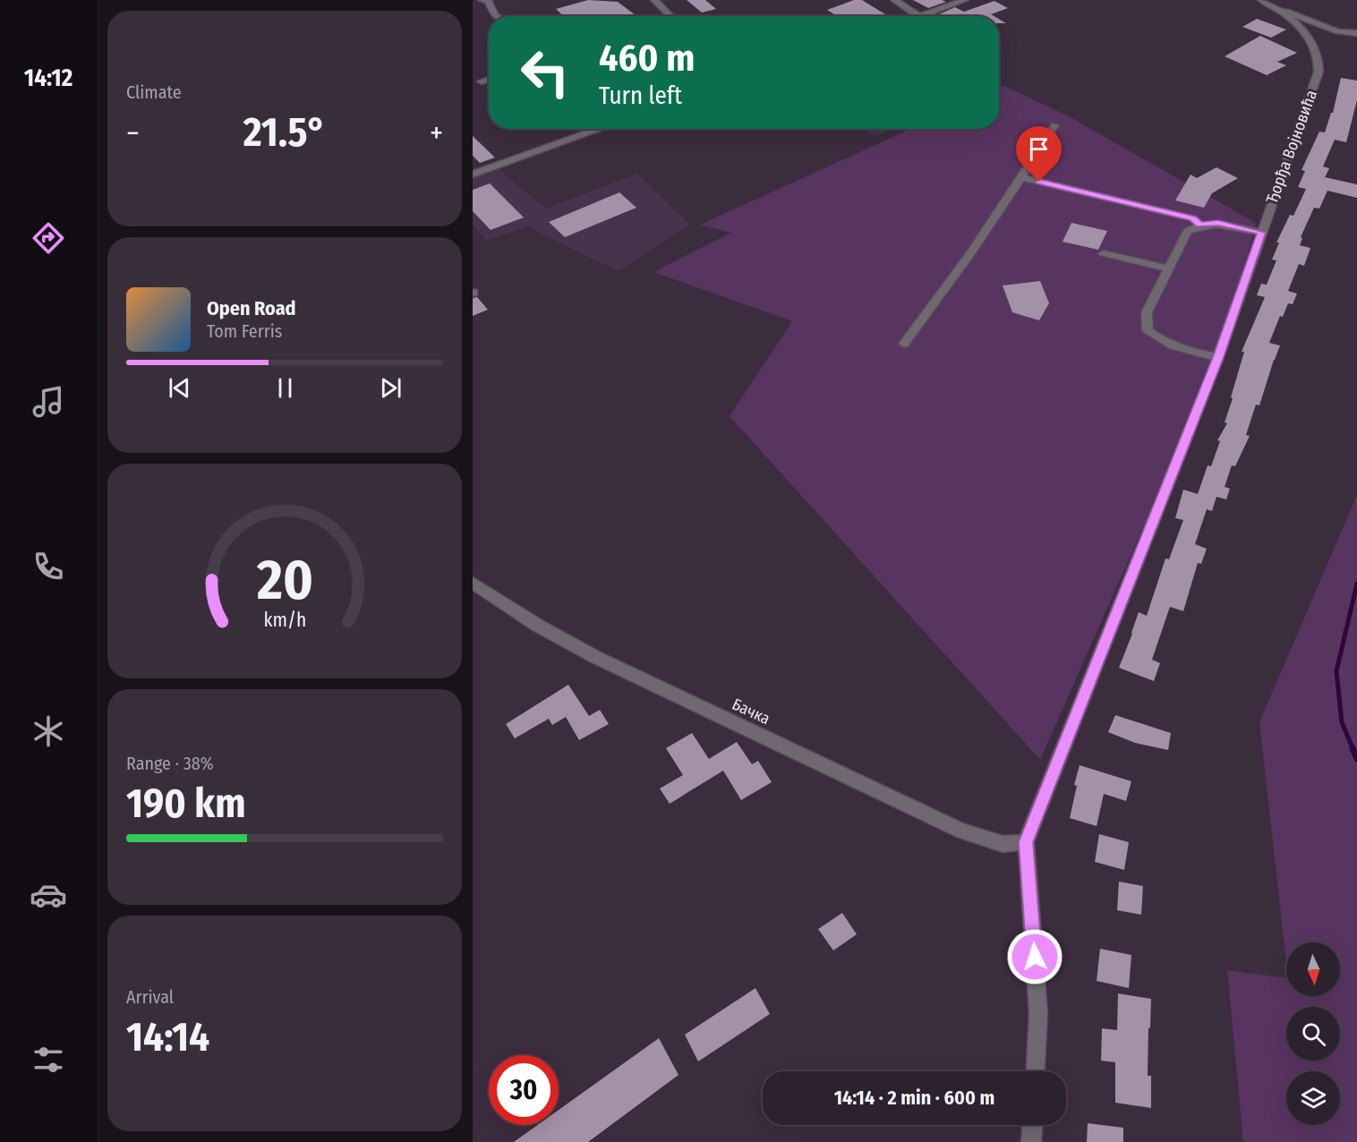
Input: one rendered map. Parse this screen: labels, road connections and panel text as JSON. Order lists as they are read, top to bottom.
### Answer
{
  "streets": {
    "street": ["Ђорђа Војновића", "Бачка"]
  },
  "crossings": [
    ["Ђорђа Војновића", "Бачка"]
  ],
  "north": "bottom",
  "page": {
    "tabs": "14:12",
    "tile": [
      "Climate",
      ["Range · 38%", "190 km"],
      ["Arrival", "14:14"]
    ],
    "turn": ["460 m", "Turn left"],
    "heat": ["−", "21.5°", "+"],
    "song": ["Open Road", "Tom Ferris"],
    "limit": "30",
    "trip": "14:14 · 2 min · 600 m",
    "gauge": ["20", "km/h"]
  }
}
